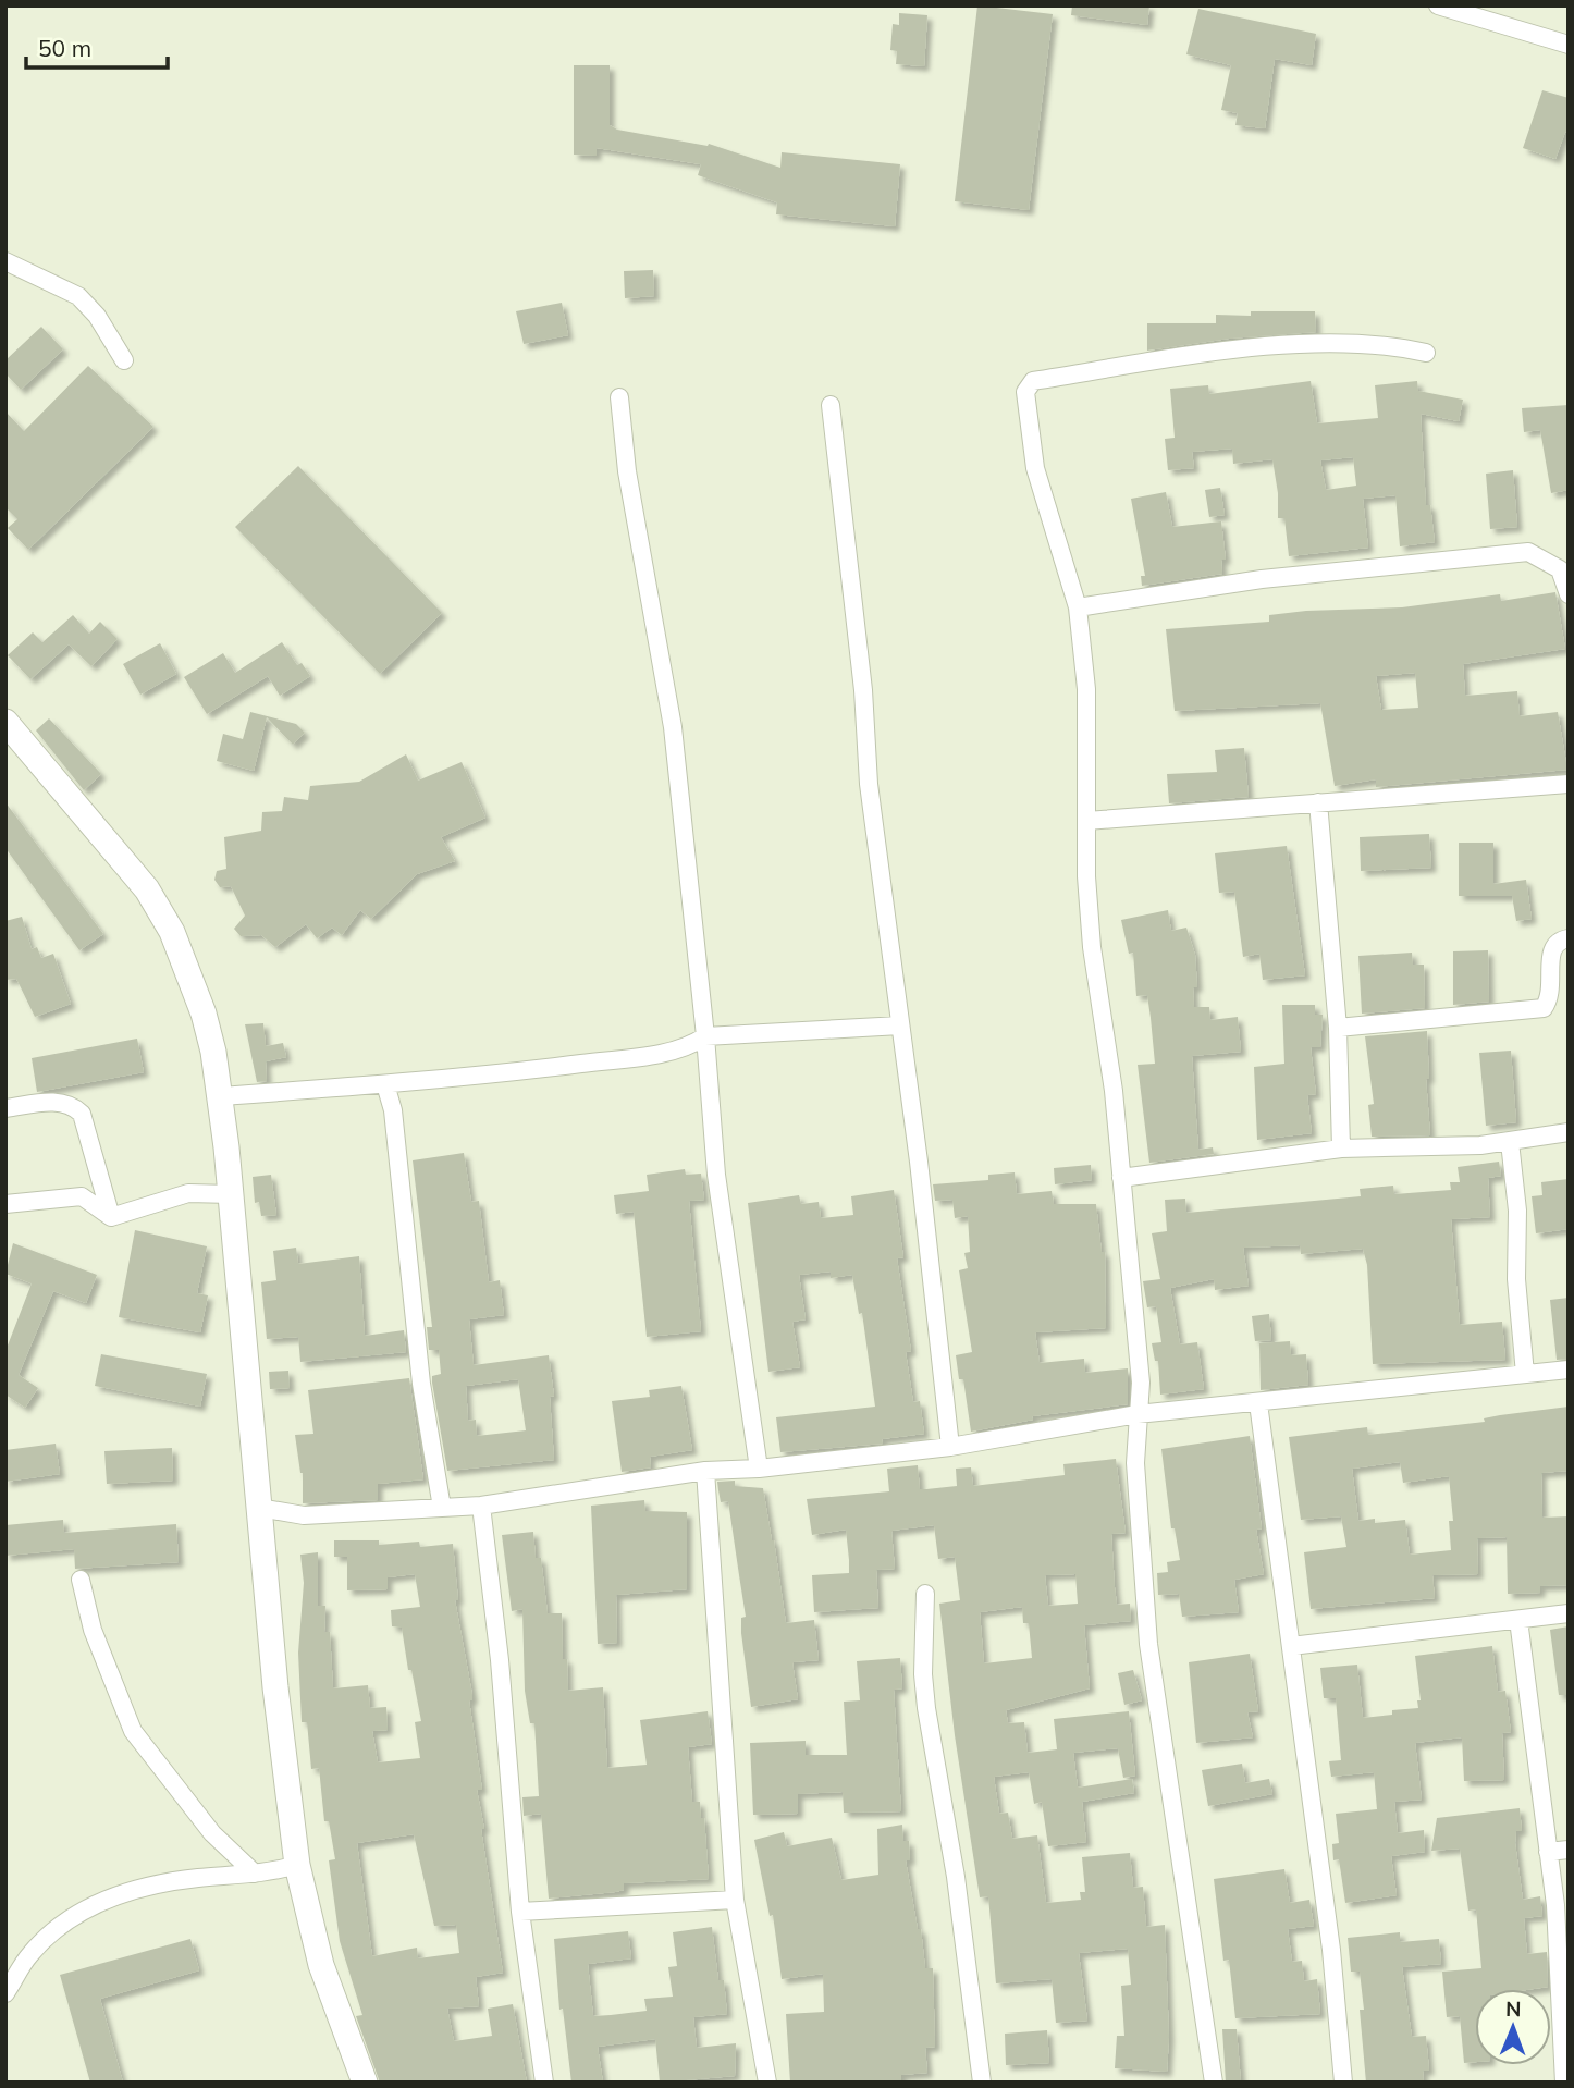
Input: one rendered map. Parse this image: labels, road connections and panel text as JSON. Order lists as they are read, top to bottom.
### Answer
{
  "scale_bar": "50 m",
  "north": "top"
}
